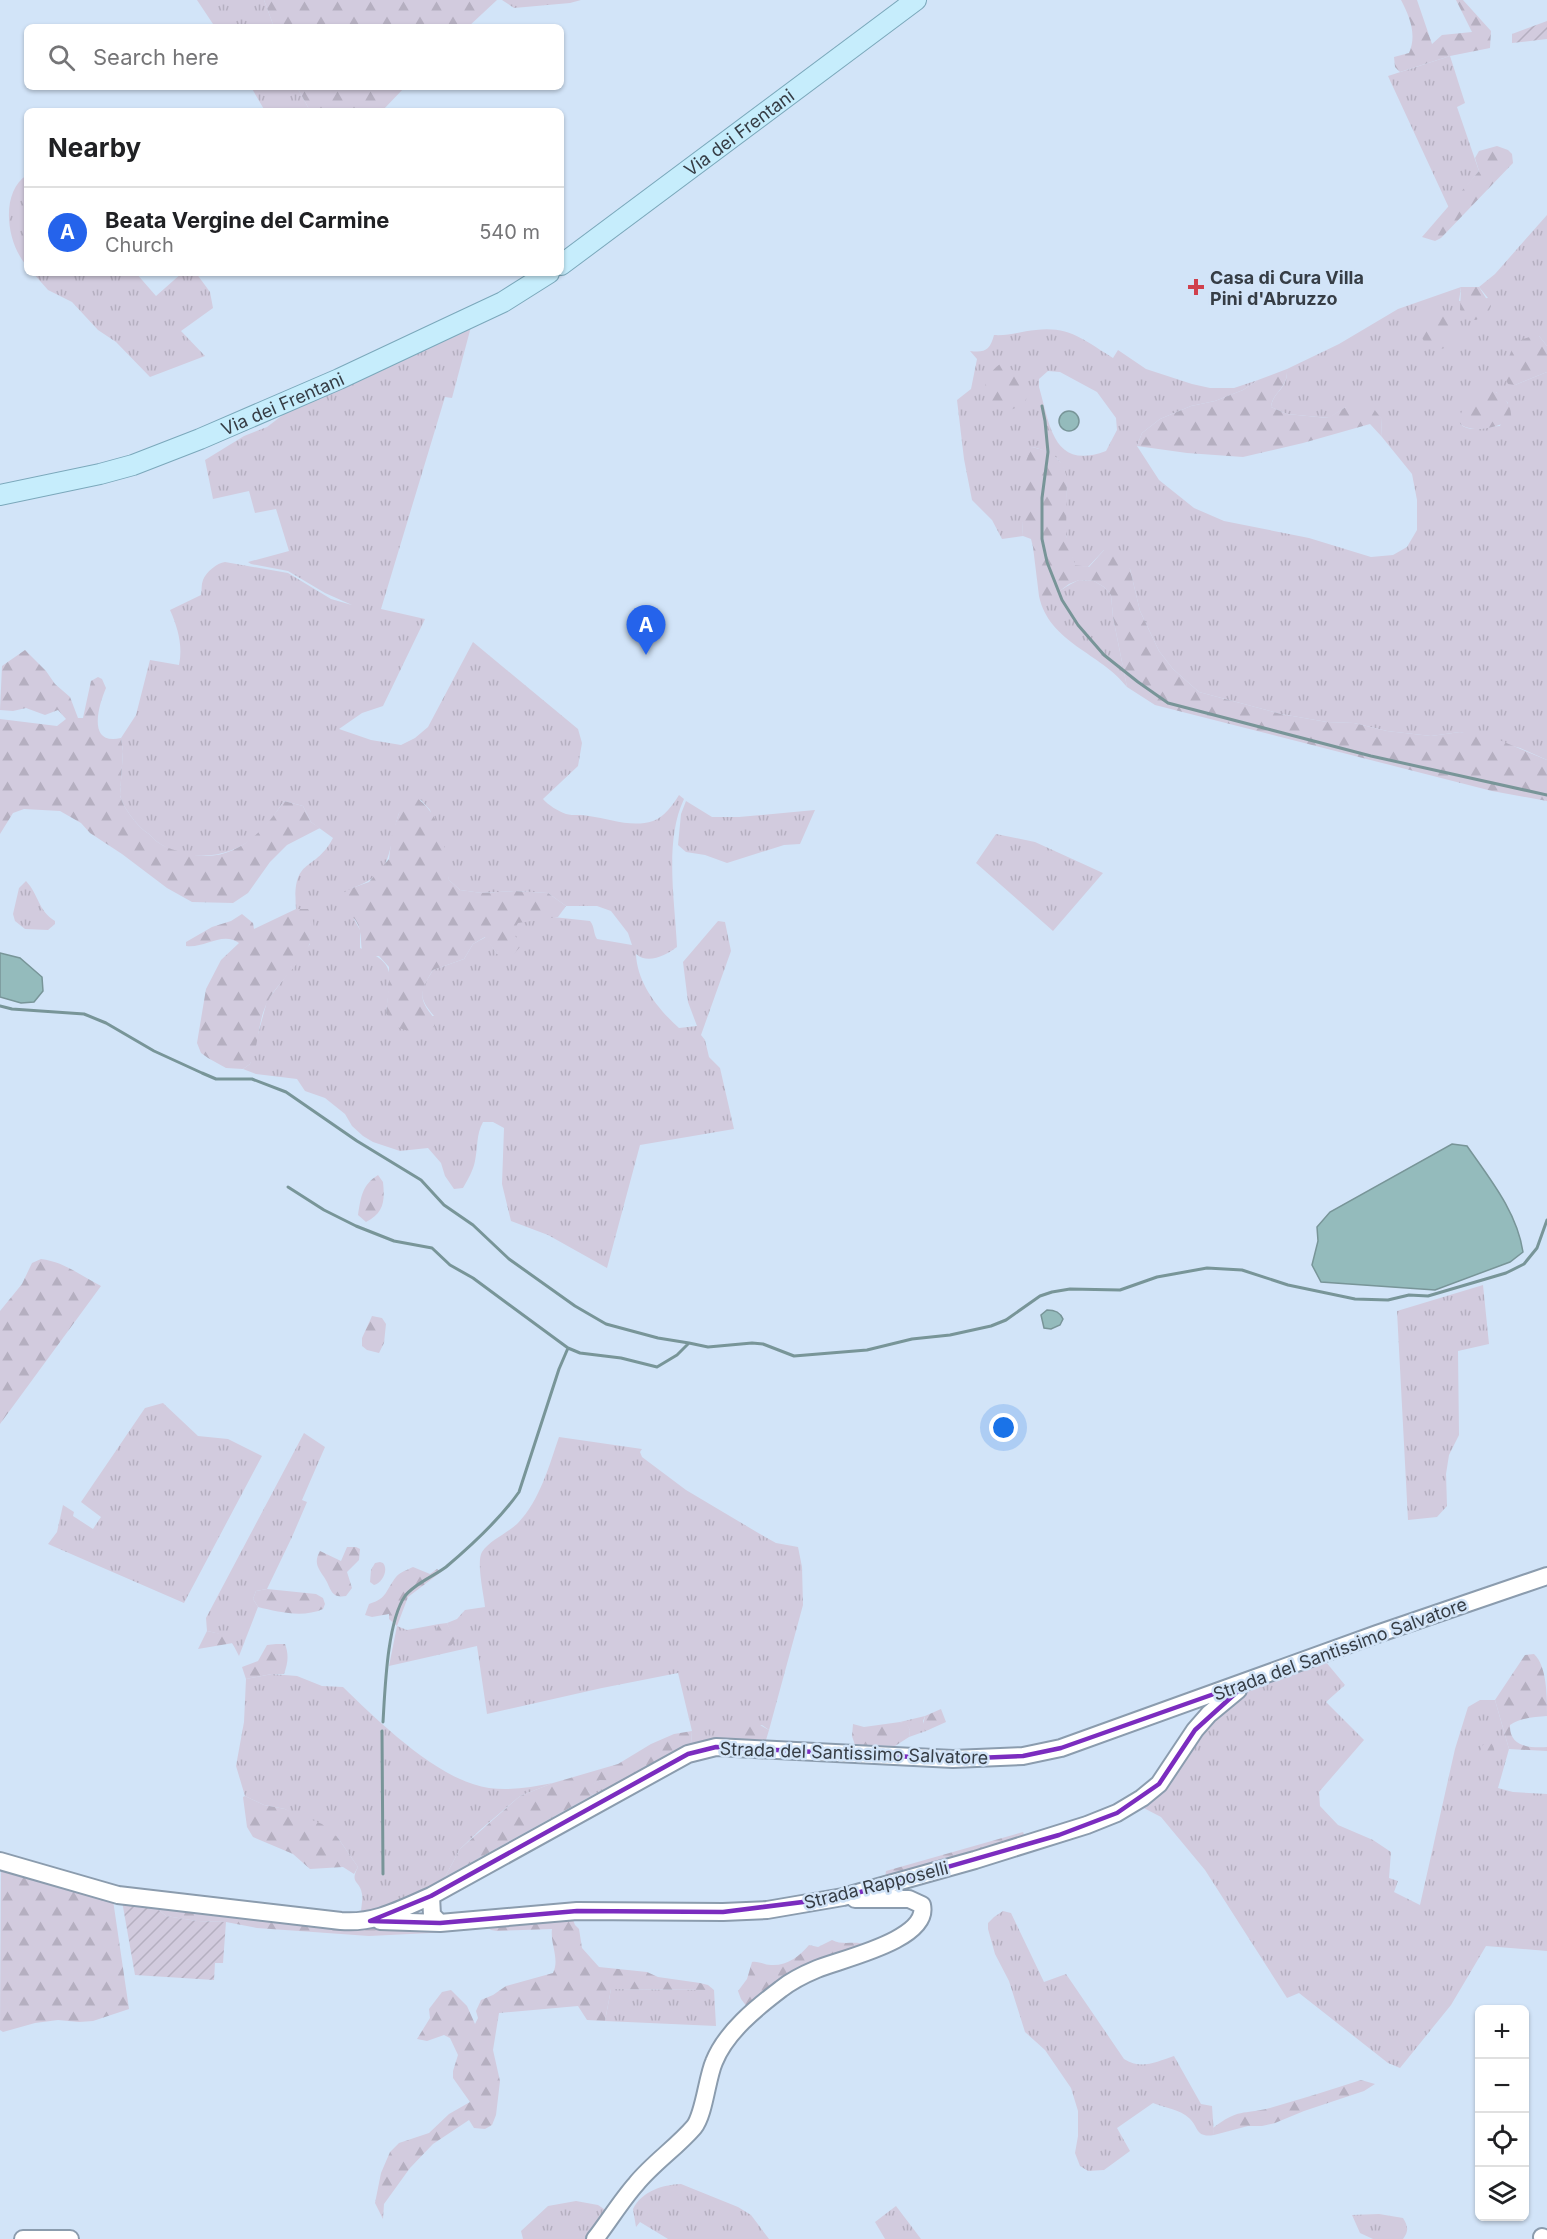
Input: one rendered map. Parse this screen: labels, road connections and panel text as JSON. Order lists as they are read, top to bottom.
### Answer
{
  "streets": {
    "main road": ["Via dei Frentani"],
    "street": ["Strada del Santissimo Salvatore", "Strada Rapposelli"]
  },
  "crossings": [
    ["Strada del Santissimo Salvatore", "Strada Rapposelli"]
  ],
  "places": {
    "health": ["Casa di Cura Villa Pini d'Abruzzo"]
  },
  "page": {
    "search": "Search here",
    "heading": "Nearby",
    "list": [
      {
        "mark": "A",
        "name": "Beata Vergine del Carmine",
        "note": "Church",
        "value": "540 m"
      }
    ],
    "pins": "A",
    "map_buttons": ["+", "−"]
  }
}
